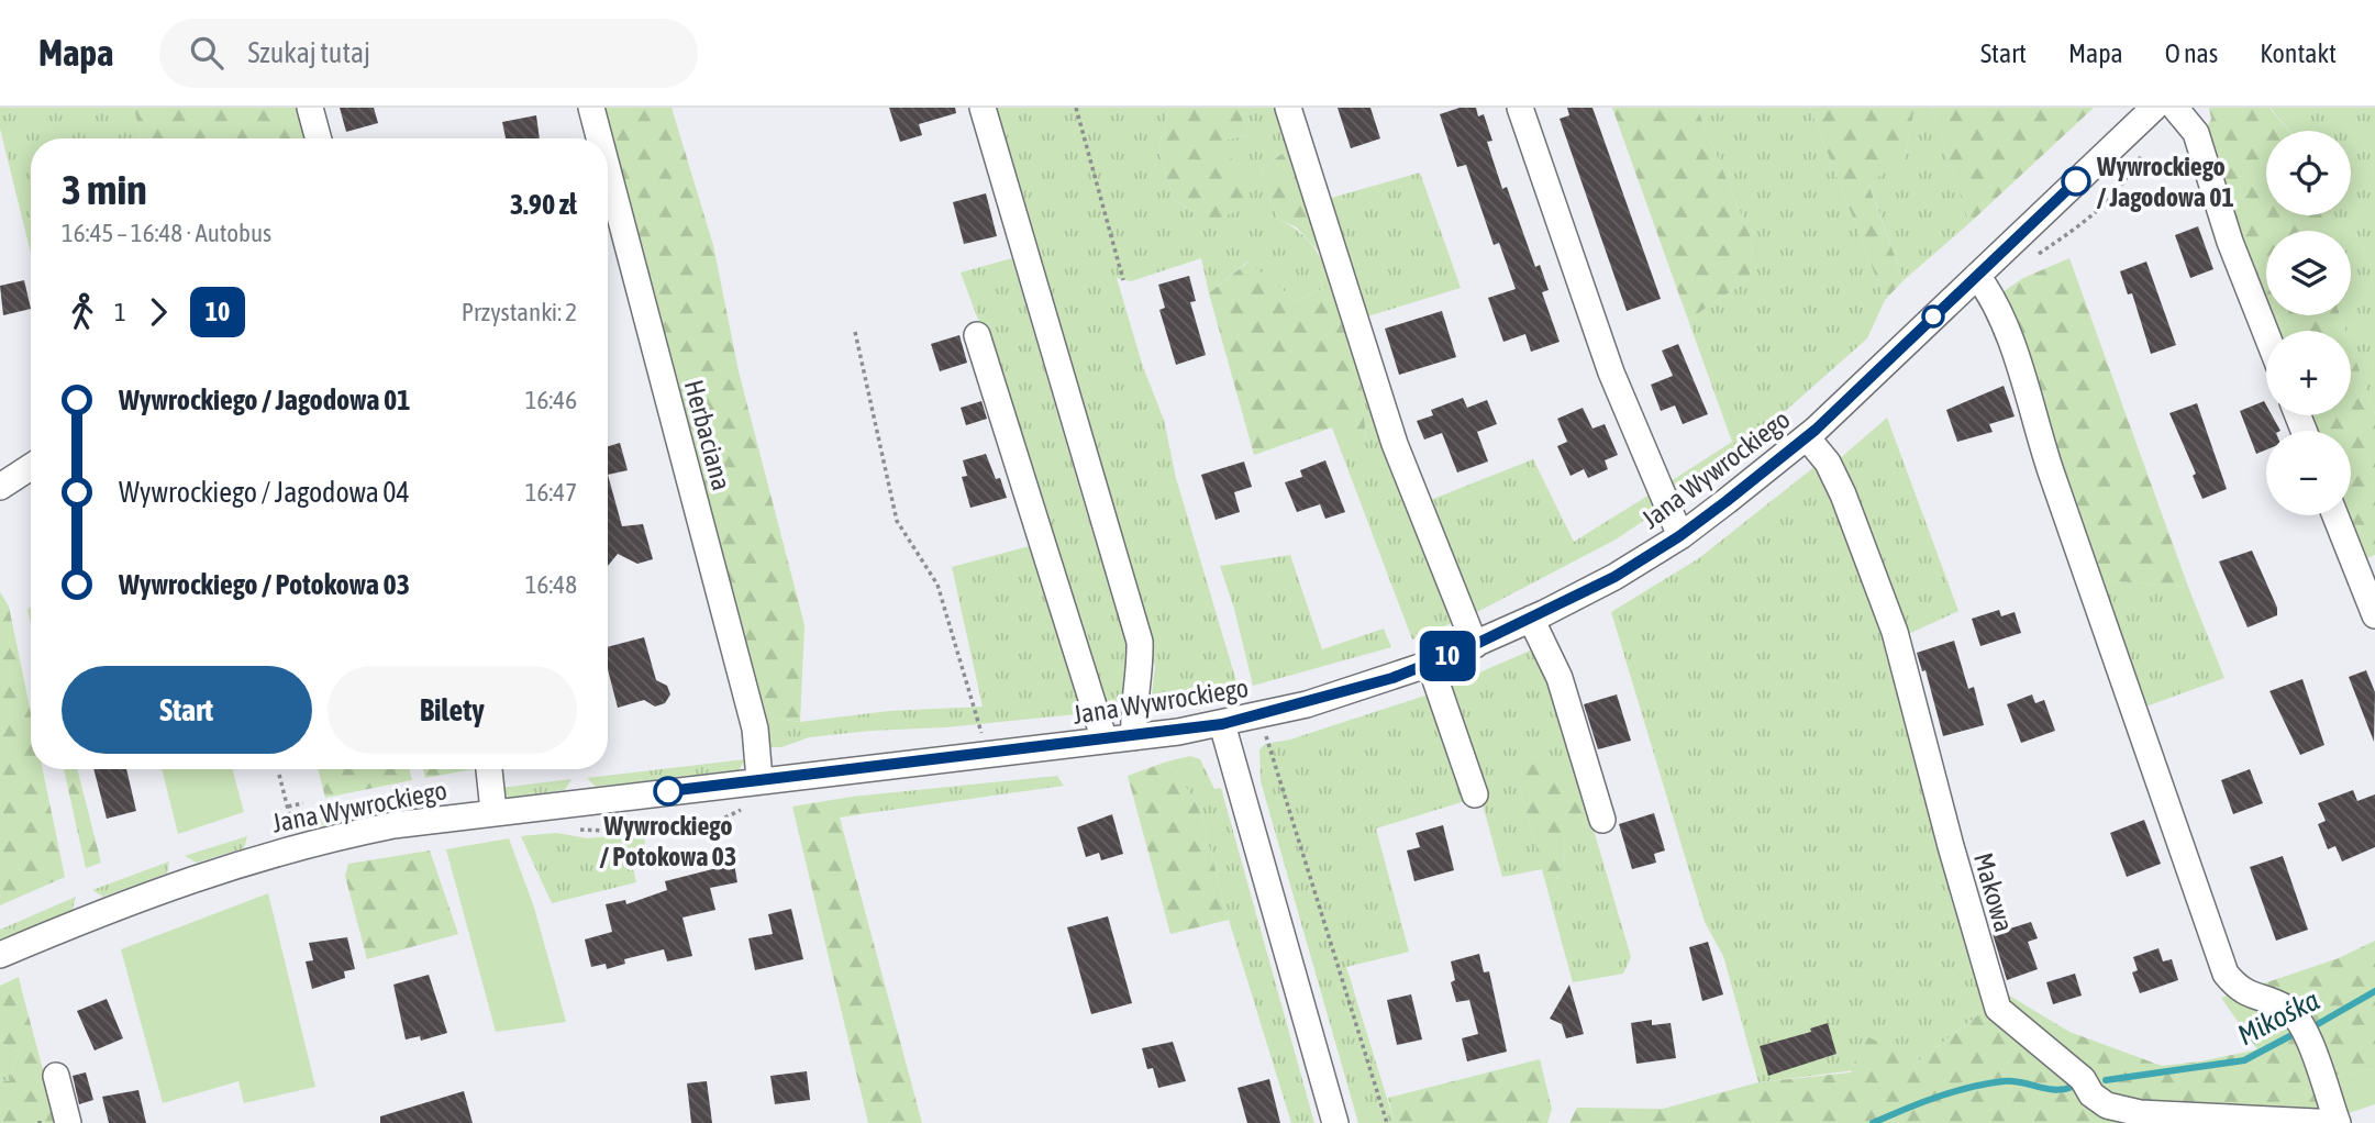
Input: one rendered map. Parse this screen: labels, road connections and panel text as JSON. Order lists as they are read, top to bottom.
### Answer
{
  "streets": {
    "street": ["Herbaciana", "Jana Wywrockiego", "Makowa"]
  },
  "crossings": [
    ["Herbaciana", "Jana Wywrockiego"],
    ["Jana Wywrockiego", "Makowa"]
  ],
  "water": ["Mikośka"],
  "places": ["Wywrockiego / Jagodowa 01", "Wywrockiego / Potokowa 03"],
  "lines": ["bus line 10"],
  "page": {
    "header": "Mapa",
    "search": "Szukaj tutaj",
    "nav": [
      "Start",
      "Mapa",
      "O nas",
      "Kontakt"
    ],
    "on_map": "10",
    "map_buttons": ["+", "−"],
    "heading": ["3 min", "16:45 – 16:48 · Autobus", "3.90 zł"],
    "legs": ["1", "10", "Przystanki: 2"],
    "list": [
      {
        "name": "Wywrockiego / Jagodowa 01",
        "value": "16:46"
      },
      {
        "name": "Wywrockiego / Jagodowa 04",
        "value": "16:47"
      },
      {
        "name": "Wywrockiego / Potokowa 03",
        "value": "16:48"
      }
    ],
    "buttons": ["Start", "Bilety"]
  }
}
